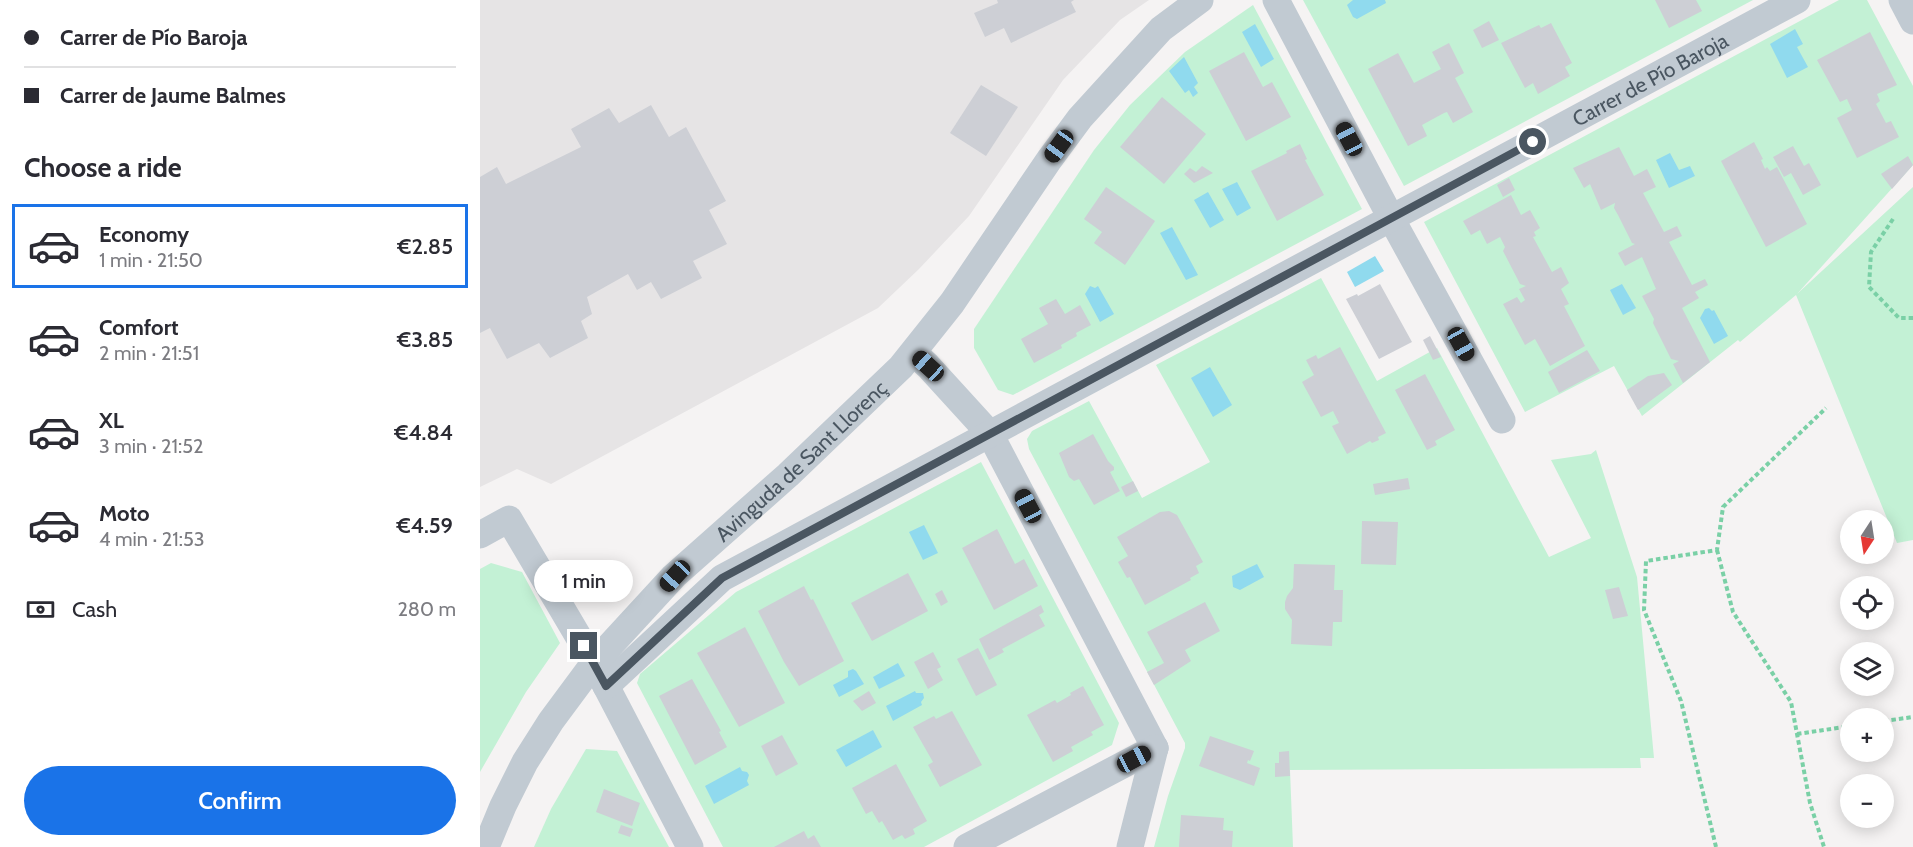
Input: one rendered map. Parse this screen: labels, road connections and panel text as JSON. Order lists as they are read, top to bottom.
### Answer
{
  "streets": {
    "street": ["Carrer de Pío Baroja", "Avinguda de Sant Llorenç"]
  },
  "crossings": [
    ["Carrer de Pío Baroja", "Avinguda de Sant Llorenç"]
  ],
  "north": "bottom",
  "page": {
    "banner": ["Carrer de Pío Baroja", "Carrer de Jaume Balmes"],
    "heading": "Choose a ride",
    "list": [
      {
        "name": "Economy",
        "note": "1 min · 21:50",
        "value": "€2.85"
      },
      {
        "name": "Comfort",
        "note": "2 min · 21:51",
        "value": "€3.85"
      },
      {
        "name": "XL",
        "note": "3 min · 21:52",
        "value": "€4.84"
      },
      {
        "name": "Moto",
        "note": "4 min · 21:53",
        "value": "€4.59"
      }
    ],
    "map_buttons": ["+", "−"],
    "bubble": "1 min",
    "pay": ["Cash", "280 m"],
    "buttons": "Confirm"
  }
}
